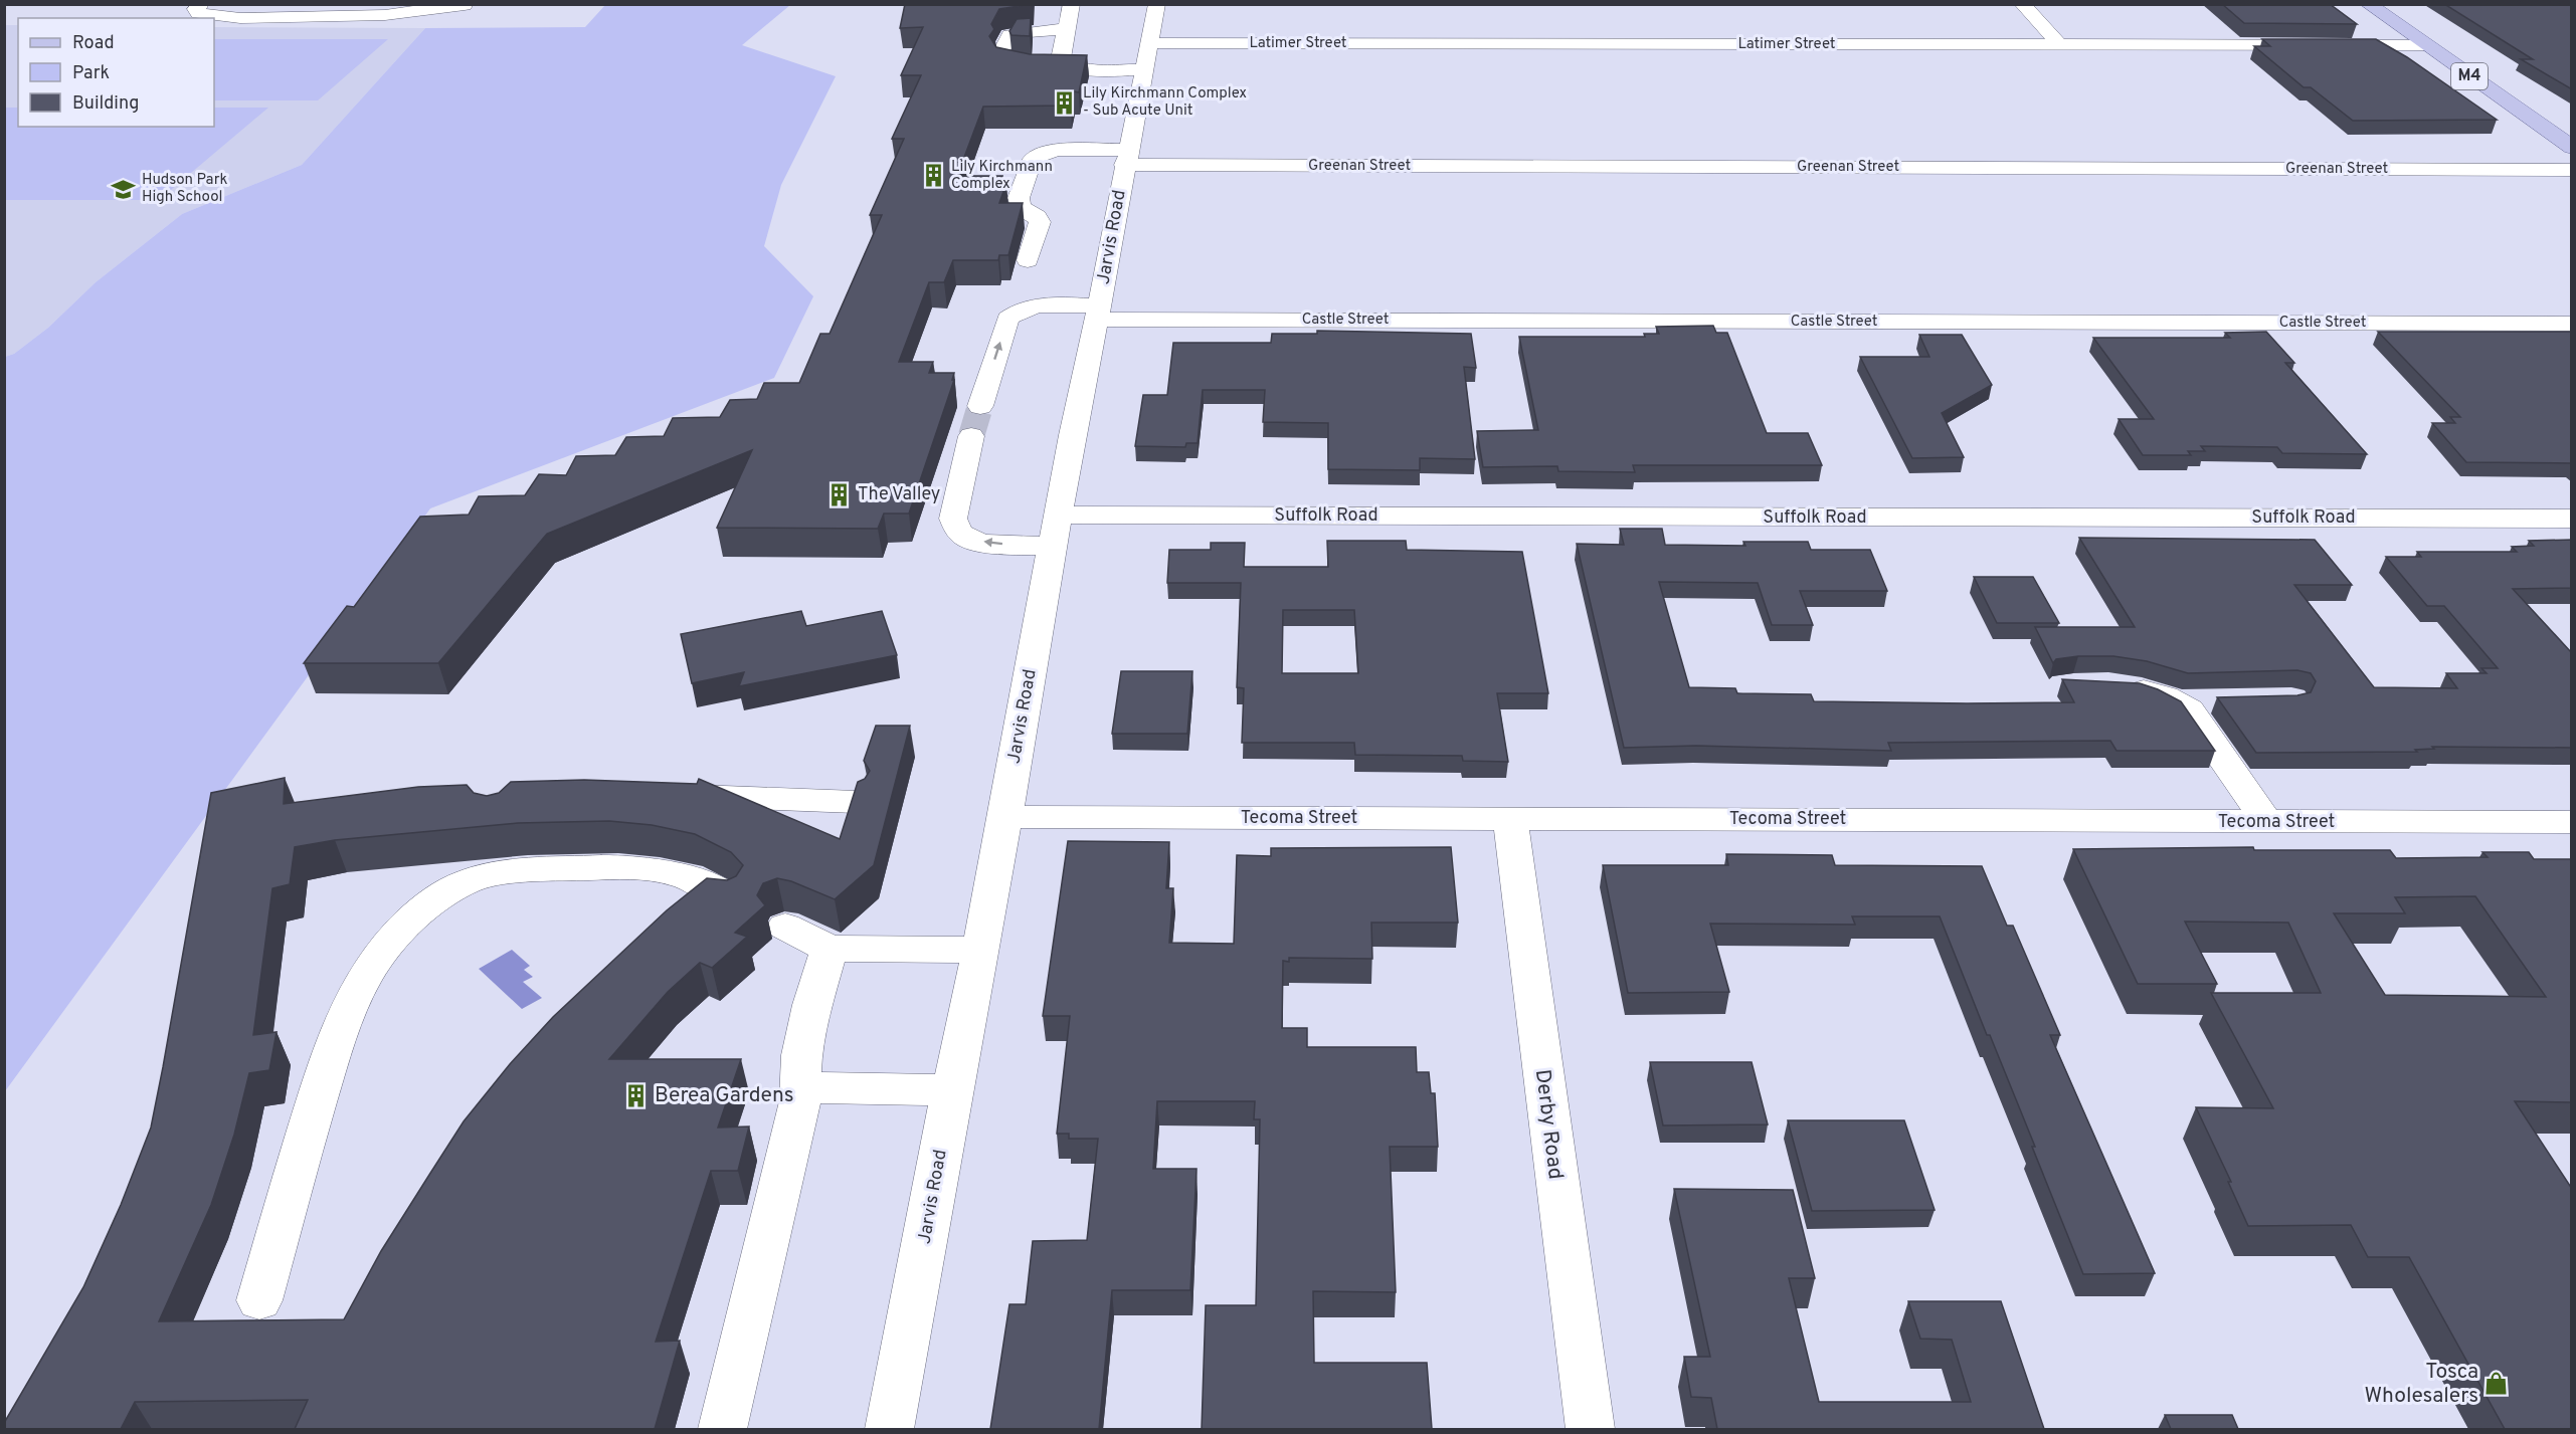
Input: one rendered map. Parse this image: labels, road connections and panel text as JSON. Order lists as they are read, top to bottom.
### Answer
{
  "streets": {
    "main road": ["M4"],
    "street": [
      "Latimer Street",
      "Greenan Street",
      "Jarvis Road",
      "Castle Street",
      "Suffolk Road",
      "Tecoma Street",
      "Derby Road"
    ]
  },
  "crossings": [
    ["Latimer Street", "M4"],
    ["Latimer Street", "Jarvis Road"],
    ["Greenan Street", "Jarvis Road"],
    ["Jarvis Road", "Castle Street"],
    ["Jarvis Road", "Suffolk Road"],
    ["Jarvis Road", "Tecoma Street"],
    ["Tecoma Street", "Derby Road"]
  ],
  "places": {
    "building": [
      "Lily Kirchmann Complex - Sub Acute Unit",
      "Lily Kirchmann Complex",
      "The Valley",
      "Berea Gardens"
    ],
    "school or university": ["Hudson Park High School"],
    "shop": ["Tosca Wholesalers"]
  },
  "legend": ["Road", "Park", "Building"]
}
